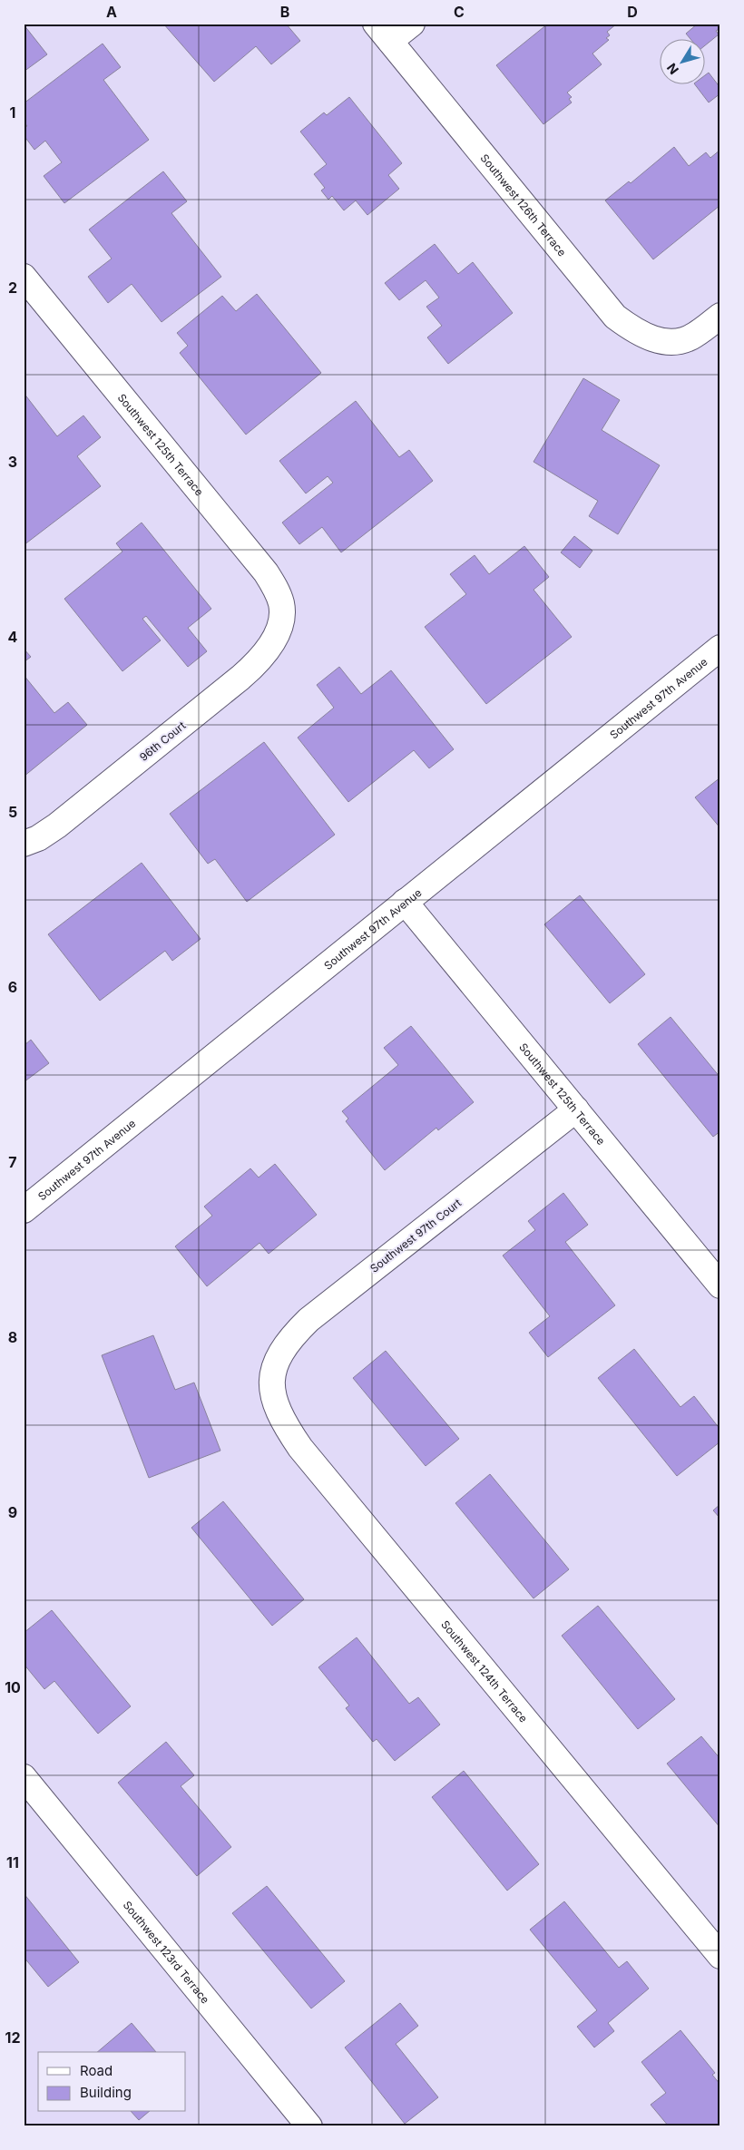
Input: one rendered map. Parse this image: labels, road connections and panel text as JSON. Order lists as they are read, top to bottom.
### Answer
{
  "streets": {
    "street": [
      "Southwest 126th Terrace",
      "Southwest 125th Terrace",
      "Southwest 97th Avenue",
      "96th Court",
      "Southwest 97th Court",
      "Southwest 124th Terrace",
      "Southwest 123rd Terrace"
    ]
  },
  "crossings": [
    ["Southwest 125th Terrace", "Southwest 97th Avenue"],
    ["Southwest 125th Terrace", "96th Court"],
    ["Southwest 125th Terrace", "Southwest 97th Court"],
    ["Southwest 97th Court", "Southwest 124th Terrace"]
  ],
  "legend": ["Road", "Building"],
  "north": "bottom left",
  "grid": {
    "columns": [
      "A",
      "B",
      "C",
      "D"
    ],
    "rows": [
      "1",
      "2",
      "3",
      "4",
      "5",
      "6",
      "7",
      "8",
      "9",
      "10",
      "11",
      "12"
    ]
  }
}
